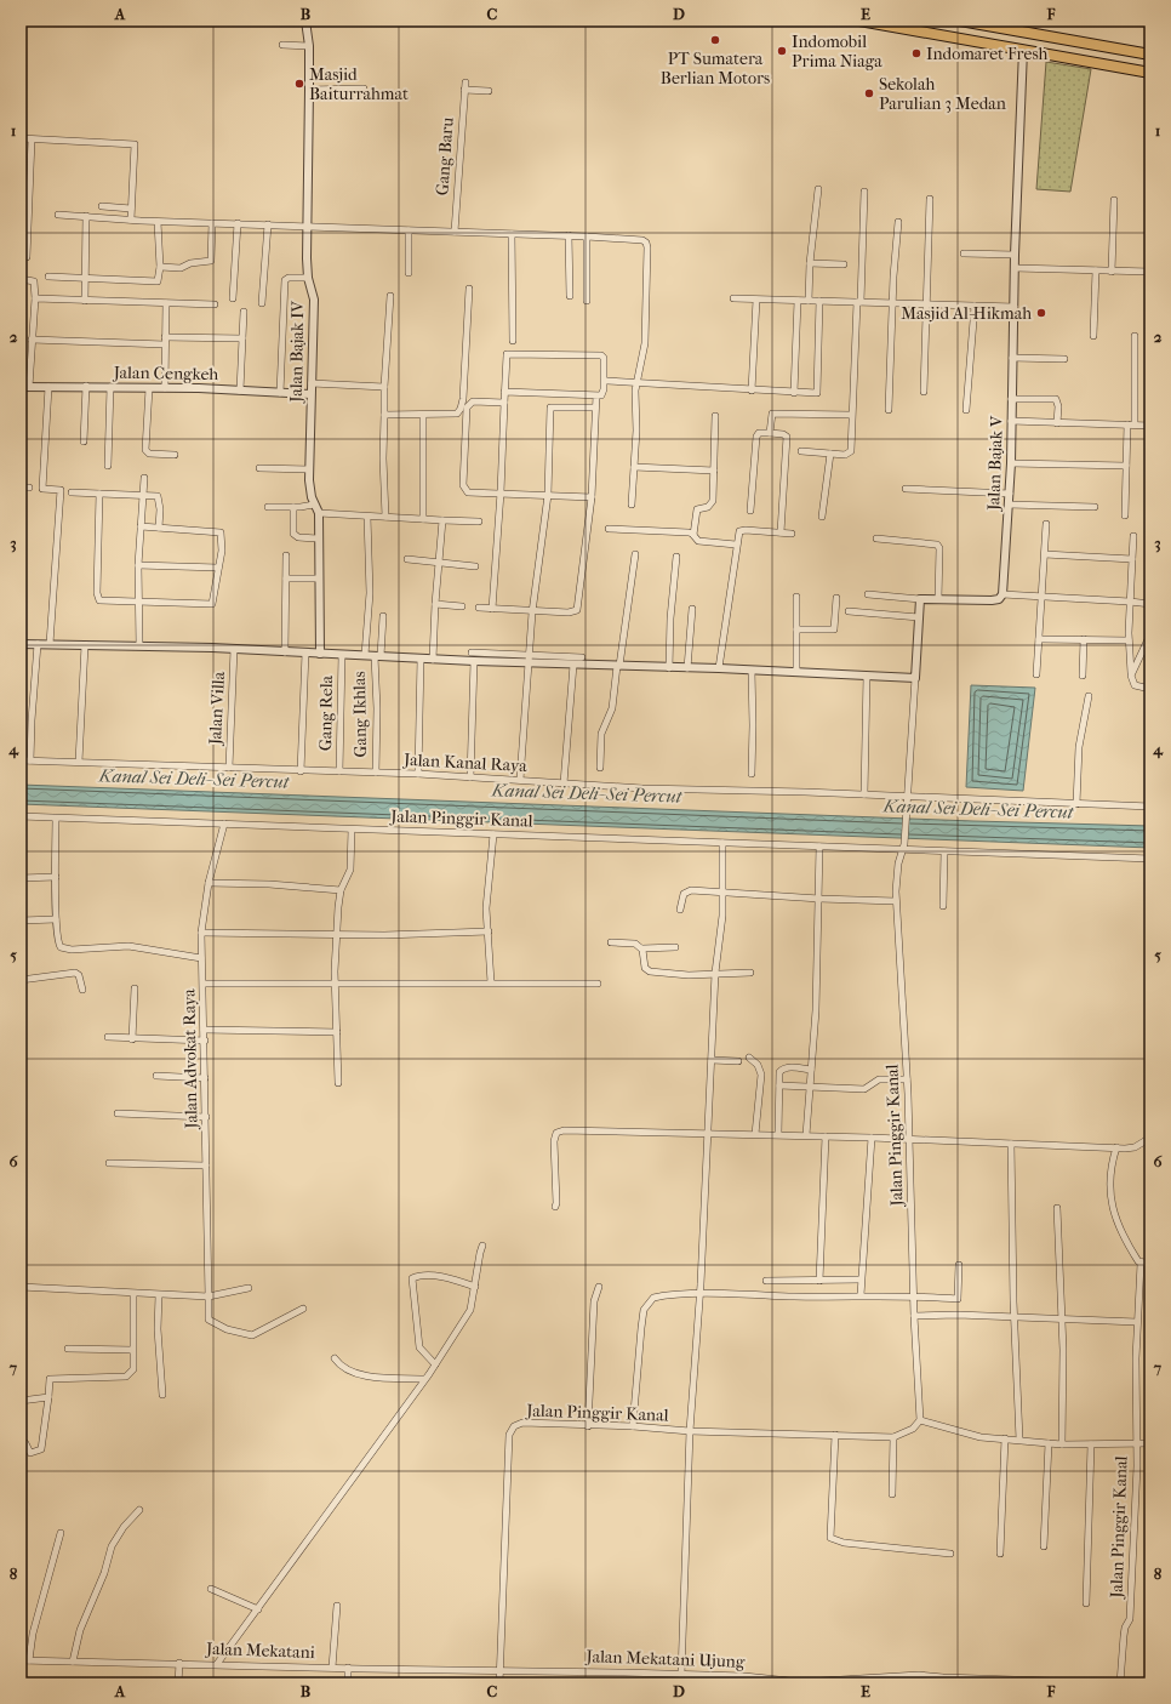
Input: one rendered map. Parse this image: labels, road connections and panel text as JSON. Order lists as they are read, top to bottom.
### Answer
{
  "streets": {
    "street": [
      "Gang Baru",
      "Jalan Bajak IV",
      "Jalan Cengkeh",
      "Jalan Bajak V",
      "Jalan Villa",
      "Gang Rela",
      "Gang Ikhlas",
      "Jalan Kanal Raya",
      "Jalan Pinggir Kanal",
      "Jalan Advokat Raya",
      "Jalan Mekatani",
      "Jalan Mekatani Ujung"
    ]
  },
  "crossings": [
    ["Jalan Bajak IV", "Jalan Cengkeh"],
    ["Jalan Villa", "Jalan Kanal Raya"],
    ["Gang Rela", "Jalan Kanal Raya"],
    ["Gang Ikhlas", "Jalan Kanal Raya"],
    ["Jalan Pinggir Kanal", "Jalan Advokat Raya"],
    ["Jalan Pinggir Kanal", "Jalan Mekatani"],
    ["Jalan Pinggir Kanal", "Jalan Mekatani Ujung"],
    ["Jalan Mekatani", "Jalan Mekatani Ujung"]
  ],
  "water": ["Kanal Sei Deli–Sei Percut"],
  "places": [
    "PT Sumatera Berlian Motors",
    "Indomobil Prima Niaga",
    "Indomaret Fresh",
    "Masjid Baiturrahmat",
    "Sekolah Parulian 3 Medan",
    "Masjid Al-Hikmah"
  ],
  "grid": {
    "columns": [
      "A",
      "B",
      "C",
      "D",
      "E",
      "F"
    ],
    "rows": [
      "1",
      "2",
      "3",
      "4",
      "5",
      "6",
      "7",
      "8"
    ]
  }
}
